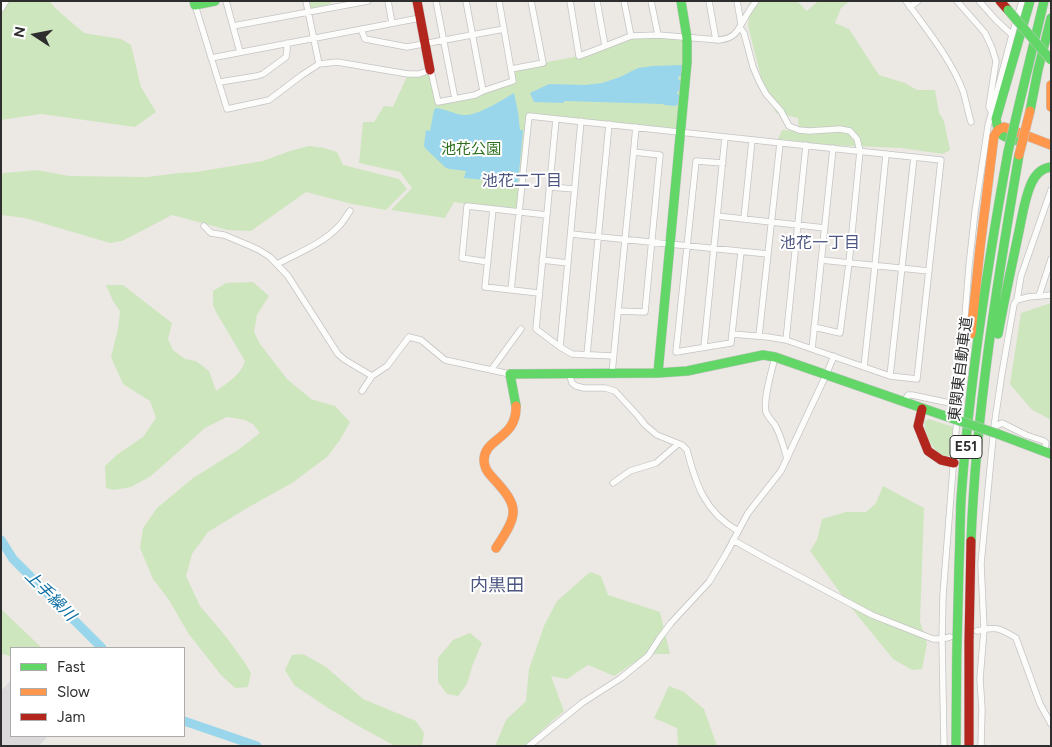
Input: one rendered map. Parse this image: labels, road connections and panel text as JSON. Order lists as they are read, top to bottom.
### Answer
{
  "streets": {
    "main road": ["東関東自動車道", "E51"]
  },
  "districts": ["池花二丁目", "池花一丁目", "内黒田"],
  "water": ["上手繰川"],
  "parks": ["池花公園"],
  "legend": ["Fast", "Slow", "Jam"],
  "north": "left"
}
